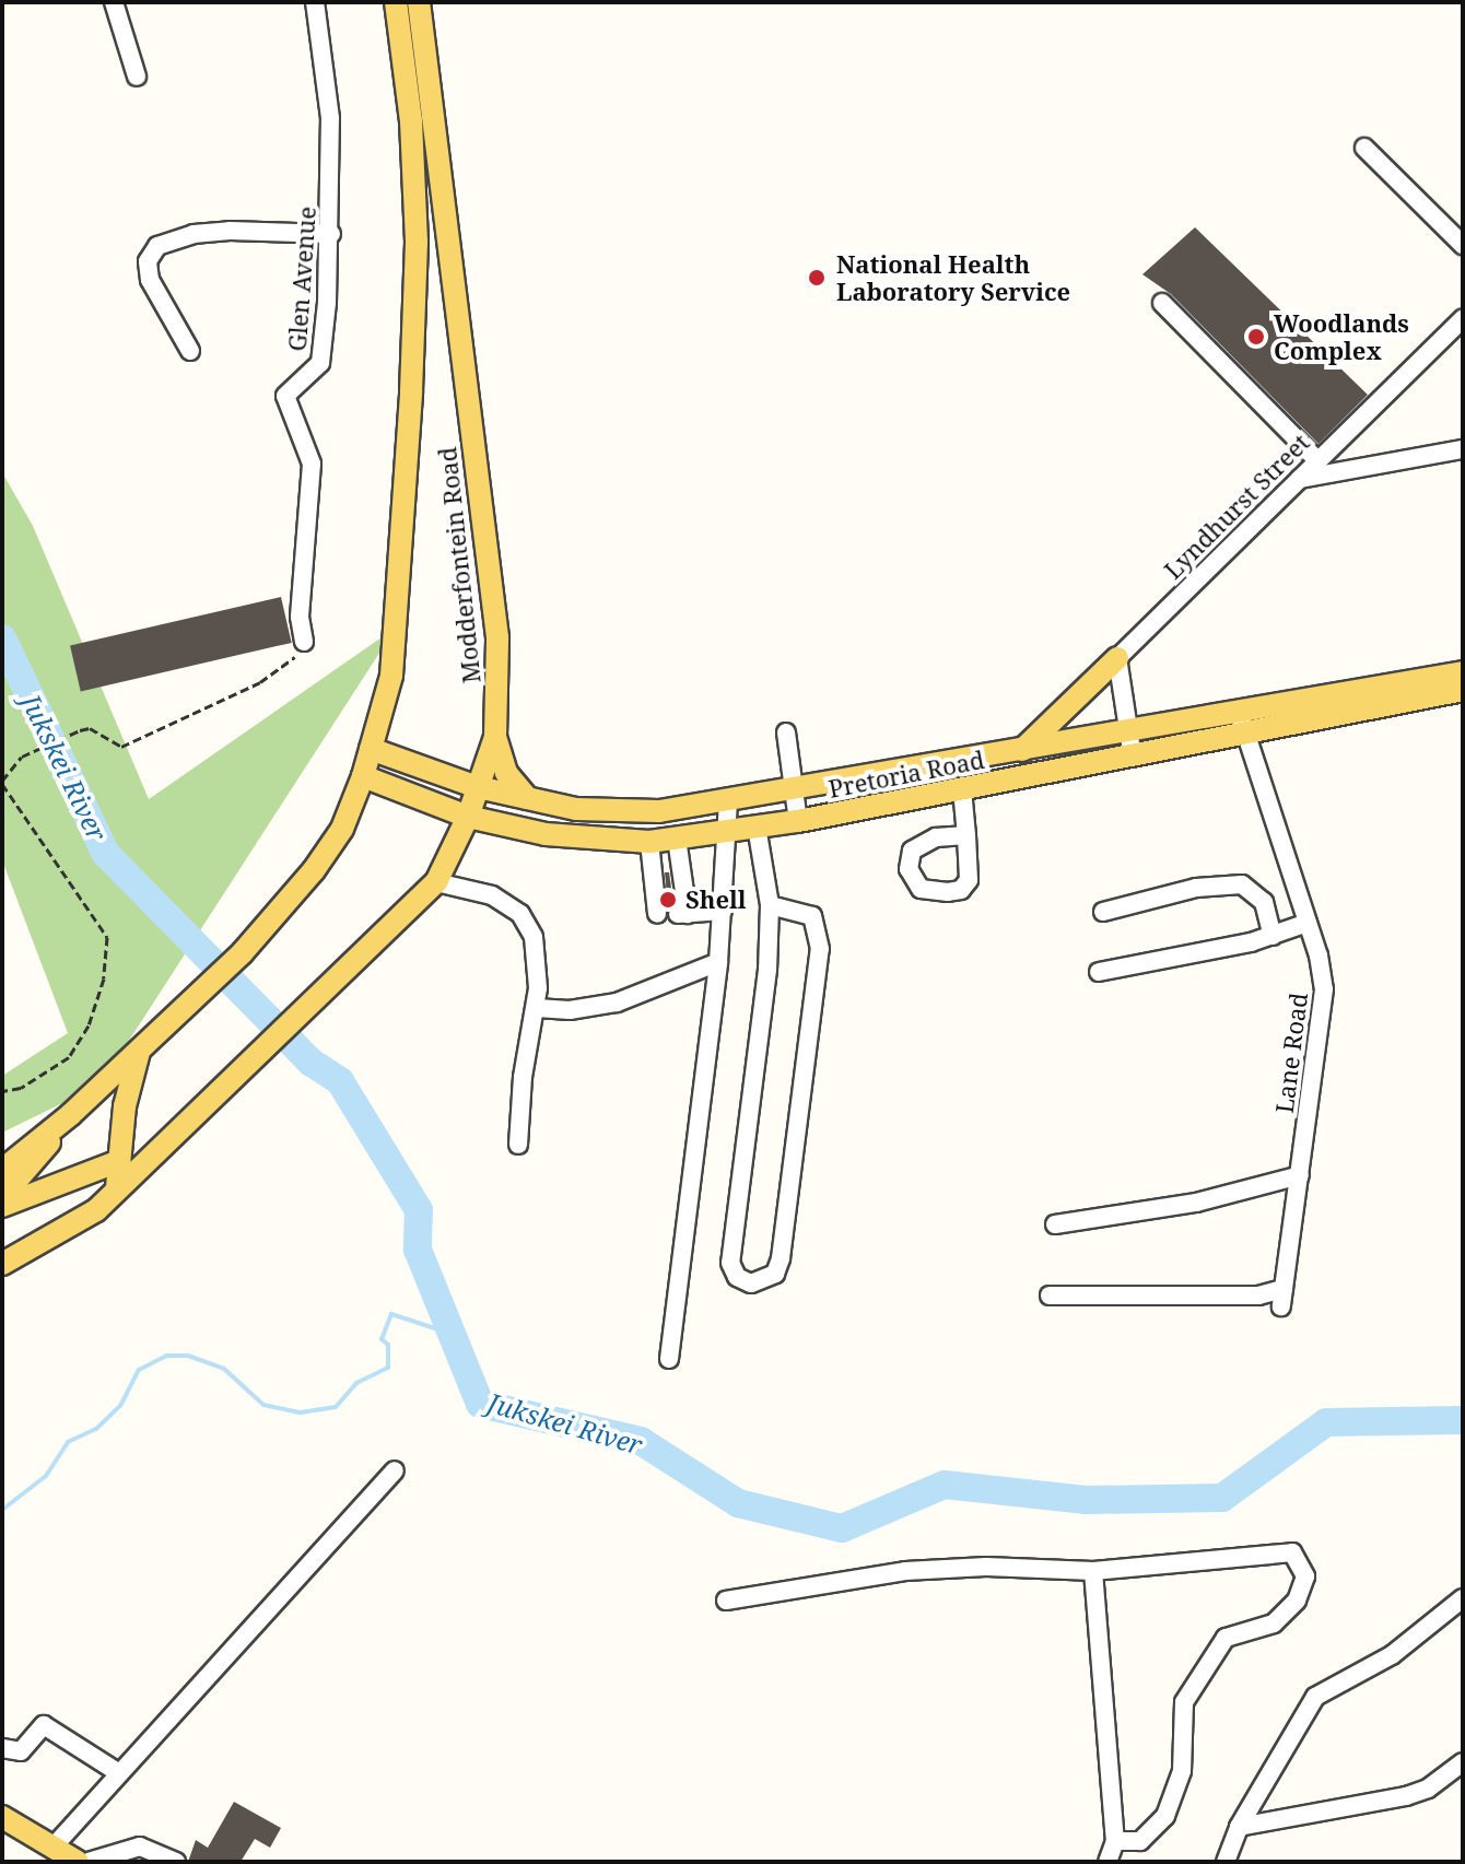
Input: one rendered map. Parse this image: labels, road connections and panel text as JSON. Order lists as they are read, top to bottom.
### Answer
{
  "streets": {
    "main road": ["Modderfontein Road", "Pretoria Road"],
    "street": ["Glen Avenue", "Lyndhurst Street", "Lane Road"]
  },
  "crossings": [
    ["Modderfontein Road", "Pretoria Road"],
    ["Pretoria Road", "Lane Road"]
  ],
  "water": ["Jukskei River"],
  "places": ["National Health Laboratory Service", "Woodlands Complex", "Shell"]
}
